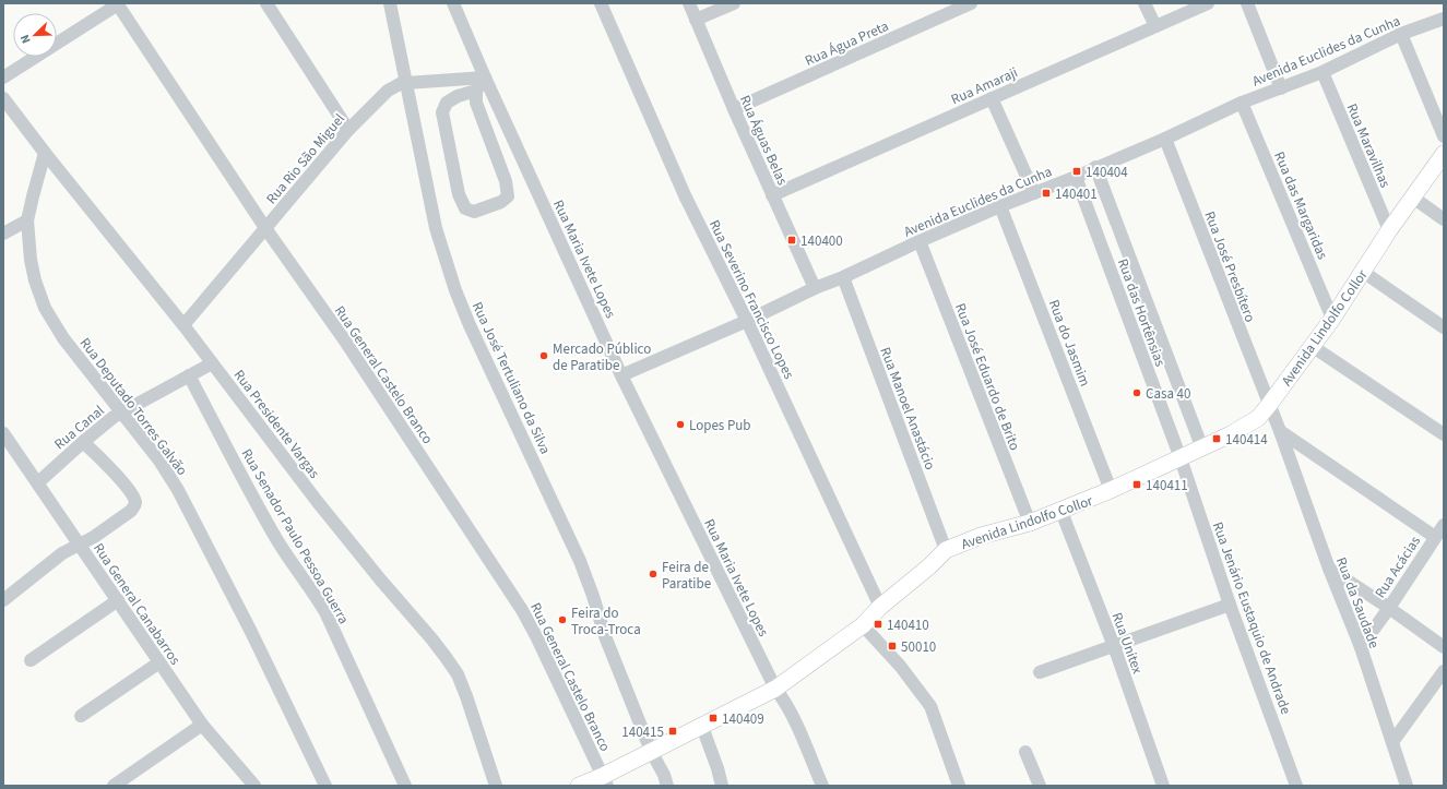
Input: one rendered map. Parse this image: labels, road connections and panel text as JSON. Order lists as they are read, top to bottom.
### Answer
{
  "streets": {
    "main road": ["Avenida Lindolfo Collor"],
    "street": [
      "Rua Água Preta",
      "Avenida Euclides da Cunha",
      "Rua Amaraji",
      "Rua Águas Belas",
      "Rua Maravilhas",
      "Rua Rio São Miguel",
      "Rua das Margaridas",
      "Rua Maria Ivete Lopes",
      "Rua José Presbítero",
      "Rua Severino Francisco Lopes",
      "Rua das Hortênsias",
      "Rua do Jasmim",
      "Rua General Castelo Branco",
      "Rua José Eduardo de Brito",
      "Rua José Tertuliano da Silva",
      "Rua Deputado Torres Galvão",
      "Rua Manoel Anastácio",
      "Rua Presidente Vargas",
      "Rua Canal",
      "Rua Senador Paulo Pessoa Guerra",
      "Rua Acácias",
      "Rua da Saudade",
      "Rua General Canabarros",
      "Rua Jenário Eustaquio de Andrade",
      "Rua Unitex"
    ]
  },
  "crossings": [
    ["Rua Água Preta", "Rua Águas Belas"],
    ["Avenida Euclides da Cunha", "Rua Águas Belas"],
    ["Avenida Euclides da Cunha", "Rua Maravilhas"],
    ["Avenida Euclides da Cunha", "Rua das Margaridas"],
    ["Avenida Euclides da Cunha", "Rua Maria Ivete Lopes"],
    ["Avenida Euclides da Cunha", "Rua José Presbítero"],
    ["Avenida Euclides da Cunha", "Rua Severino Francisco Lopes"],
    ["Avenida Euclides da Cunha", "Rua das Hortênsias"],
    ["Avenida Euclides da Cunha", "Rua do Jasmim"],
    ["Avenida Euclides da Cunha", "Rua José Eduardo de Brito"],
    ["Avenida Euclides da Cunha", "Rua Manoel Anastácio"],
    ["Rua Amaraji", "Rua Águas Belas"],
    ["Rua Maravilhas", "Avenida Lindolfo Collor"],
    ["Rua Rio São Miguel", "Rua Maria Ivete Lopes"],
    ["Rua Rio São Miguel", "Rua General Castelo Branco"],
    ["Rua Rio São Miguel", "Rua José Tertuliano da Silva"],
    ["Rua Rio São Miguel", "Rua Presidente Vargas"],
    ["Rua das Margaridas", "Avenida Lindolfo Collor"],
    ["Rua Maria Ivete Lopes", "Avenida Lindolfo Collor"],
    ["Rua José Presbítero", "Avenida Lindolfo Collor"],
    ["Rua José Presbítero", "Rua da Saudade"],
    ["Rua Severino Francisco Lopes", "Avenida Lindolfo Collor"],
    ["Rua das Hortênsias", "Avenida Lindolfo Collor"],
    ["Rua das Hortênsias", "Rua Jenário Eustaquio de Andrade"],
    ["Avenida Lindolfo Collor", "Rua do Jasmim"],
    ["Avenida Lindolfo Collor", "Rua General Castelo Branco"],
    ["Avenida Lindolfo Collor", "Rua José Eduardo de Brito"],
    ["Avenida Lindolfo Collor", "Rua José Tertuliano da Silva"],
    ["Avenida Lindolfo Collor", "Rua Manoel Anastácio"],
    ["Avenida Lindolfo Collor", "Rua da Saudade"],
    ["Avenida Lindolfo Collor", "Rua Jenário Eustaquio de Andrade"],
    ["Avenida Lindolfo Collor", "Rua Unitex"],
    ["Rua Deputado Torres Galvão", "Rua Presidente Vargas"],
    ["Rua Deputado Torres Galvão", "Rua Canal"],
    ["Rua Presidente Vargas", "Rua Canal"],
    ["Rua Canal", "Rua Senador Paulo Pessoa Guerra"],
    ["Rua Canal", "Rua General Canabarros"],
    ["Rua Acácias", "Rua da Saudade"]
  ],
  "places": {
    "transit": [
      "140404",
      "140401",
      "140400",
      "140414",
      "140411",
      "140410",
      "50010",
      "140409",
      "140415"
    ],
    "other": [
      "Mercado Público de Paratibe",
      "Casa 40",
      "Lopes Pub",
      "Feira de Paratibe",
      "Feira do Troca-Troca"
    ]
  },
  "north": "bottom left"
}
